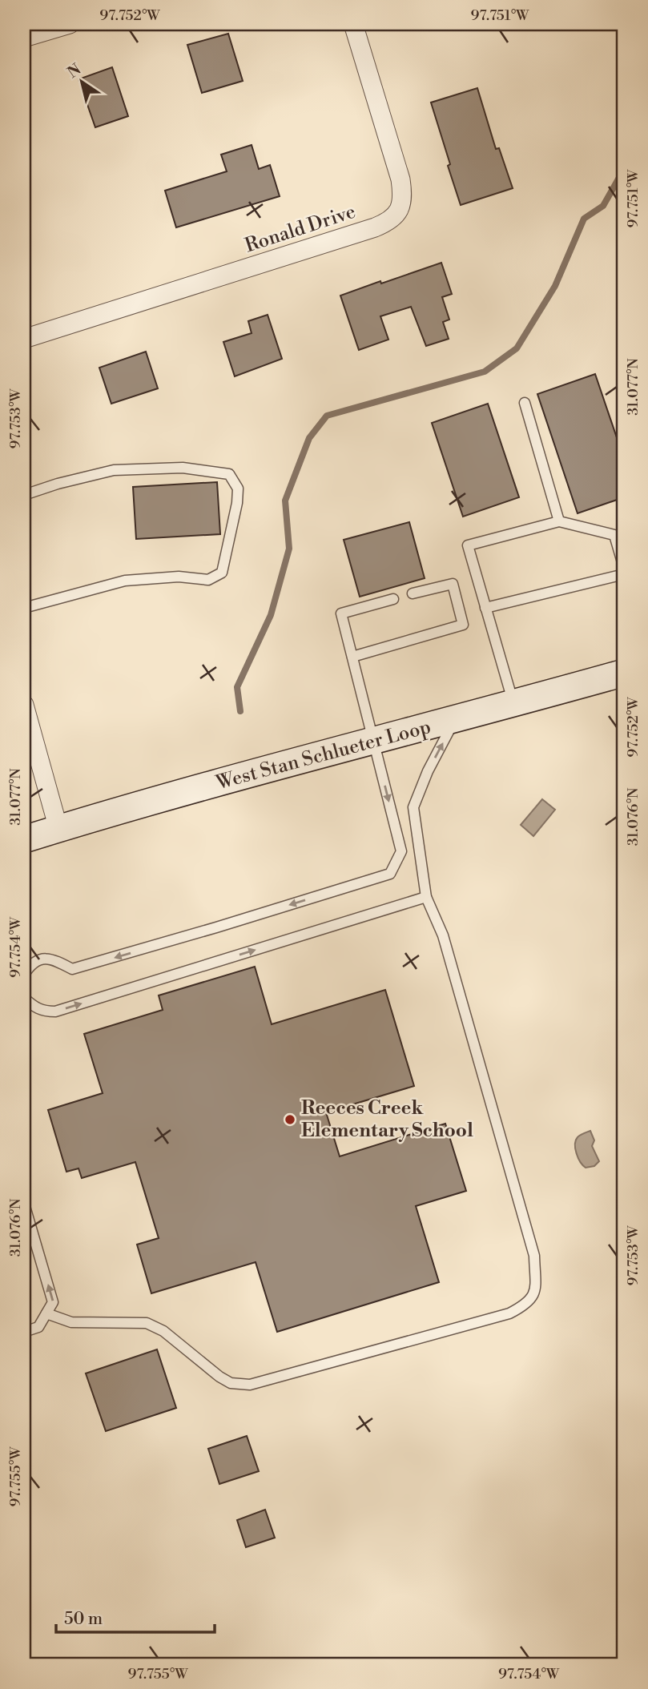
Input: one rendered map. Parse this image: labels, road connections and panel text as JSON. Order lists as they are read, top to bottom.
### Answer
{
  "streets": {
    "main road": ["West Stan Schlueter Loop"],
    "street": ["Ronald Drive"]
  },
  "places": ["Reeces Creek Elementary School"],
  "scale_bar": "50 m",
  "north": "top left",
  "coordinates": [
    "97.752°W",
    "97.751°W",
    "31.077°N",
    "97.753°W",
    "31.076°N",
    "97.754°W",
    "97.755°W"
  ]
}
